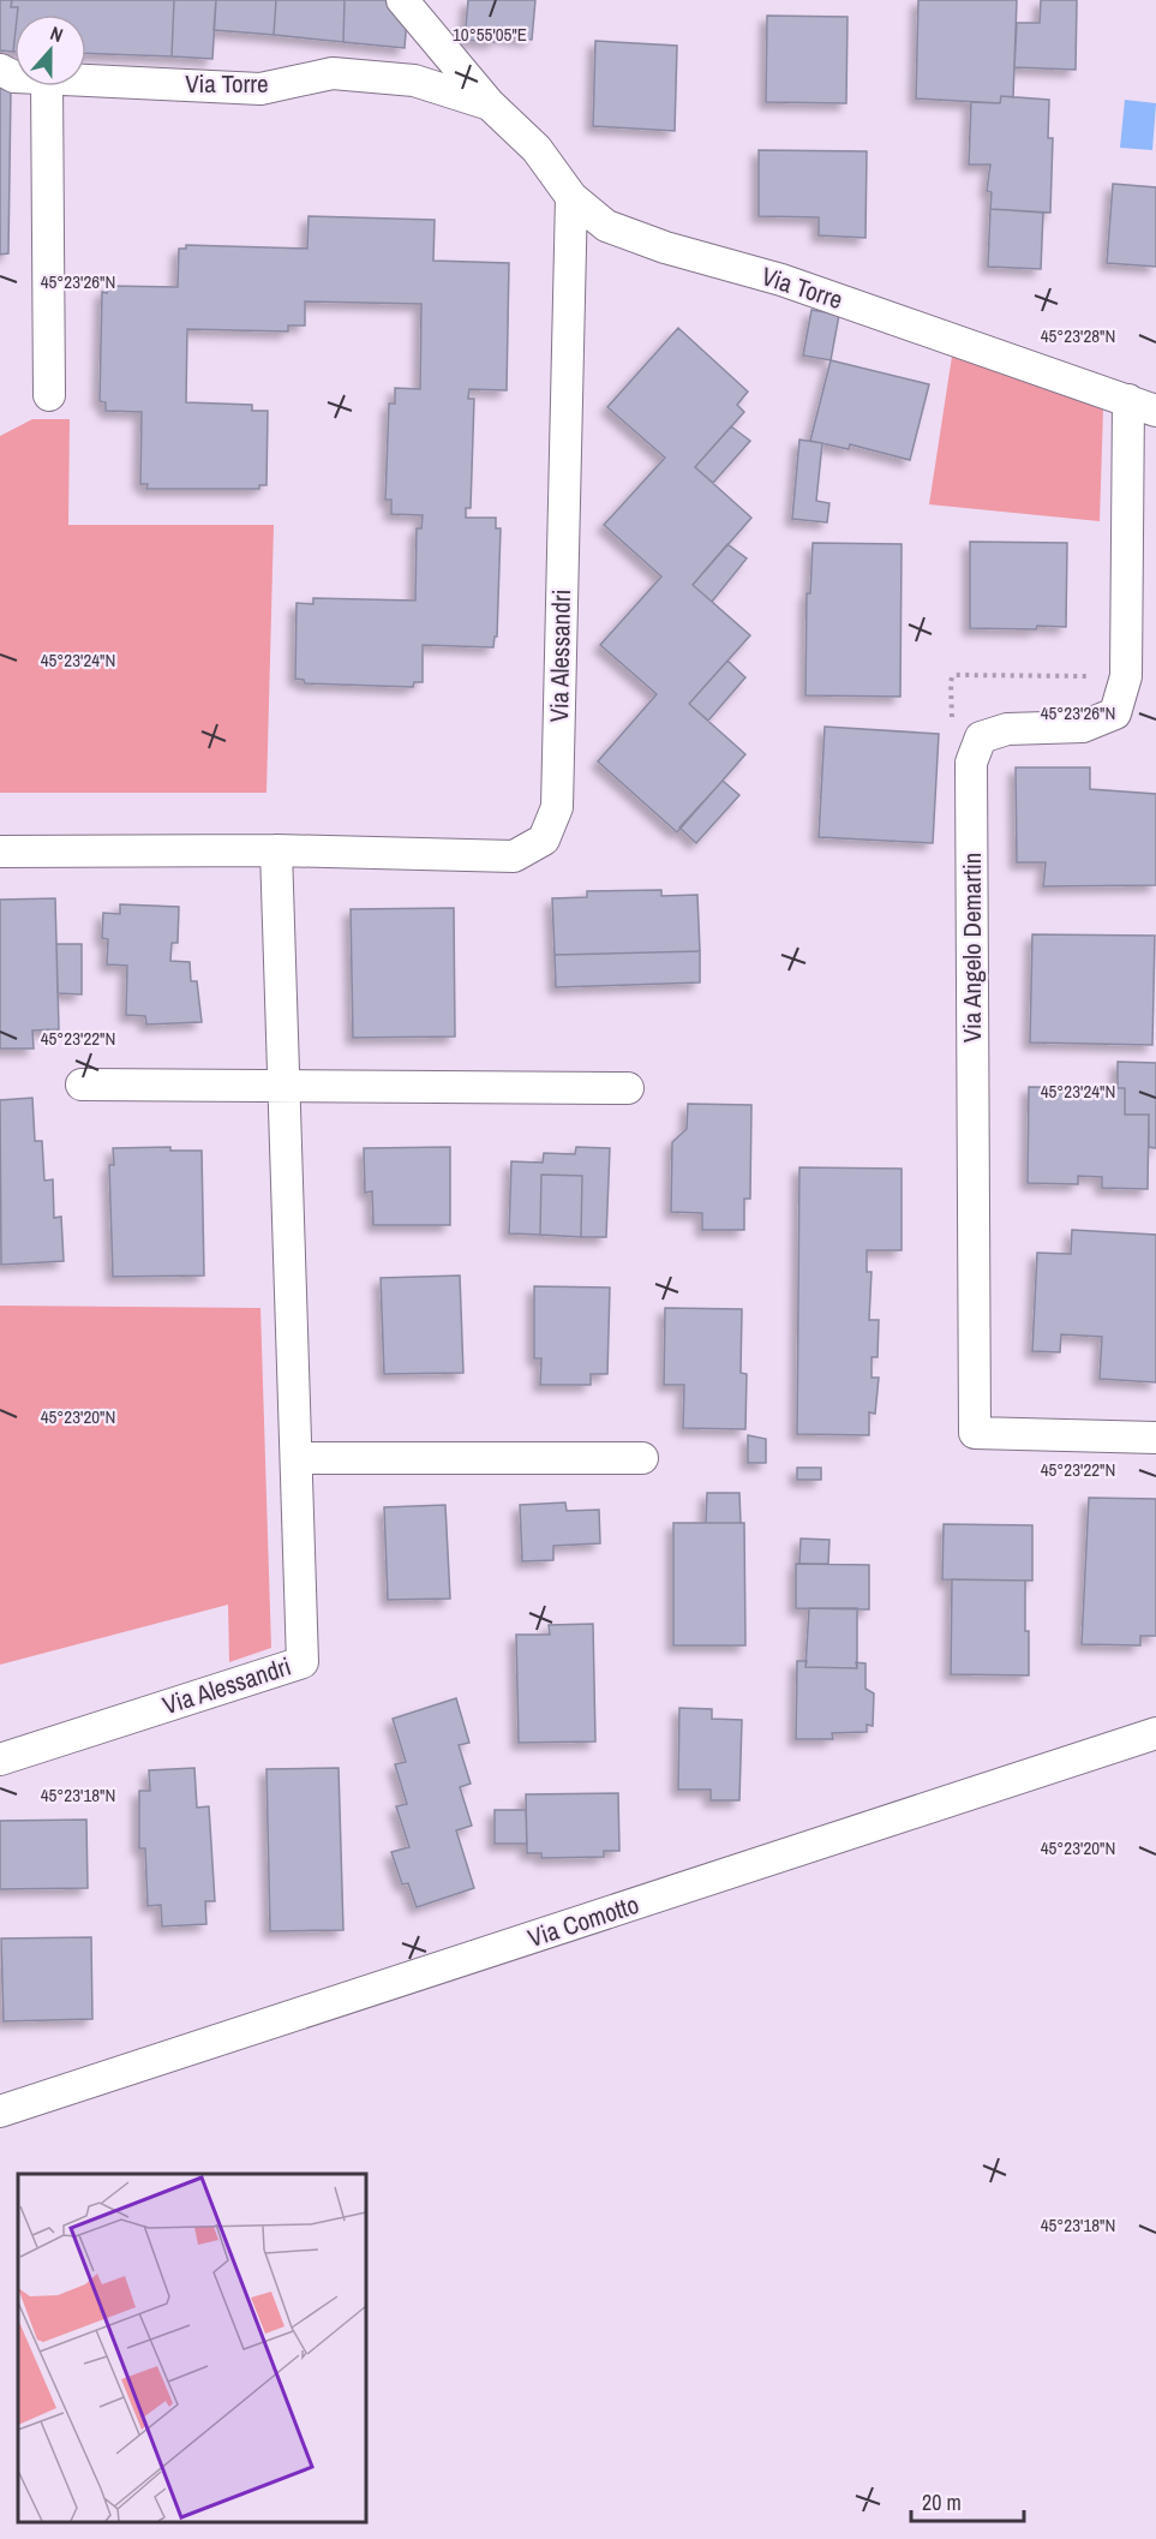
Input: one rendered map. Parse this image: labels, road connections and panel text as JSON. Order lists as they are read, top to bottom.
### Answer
{
  "streets": {
    "street": [
      "Via Torre",
      "Via Alessandri",
      "Via Angelo Demartin",
      "Via Comotto"
    ]
  },
  "crossings": [
    ["Via Torre", "Via Alessandri"],
    ["Via Torre", "Via Angelo Demartin"]
  ],
  "scale_bar": "20 m",
  "north": "top",
  "coordinates": [
    "10°55'05\"E",
    "45°23'26\"N",
    "45°23'28\"N",
    "45°23'24\"N",
    "45°23'22\"N",
    "45°23'20\"N",
    "45°23'18\"N"
  ]
}
